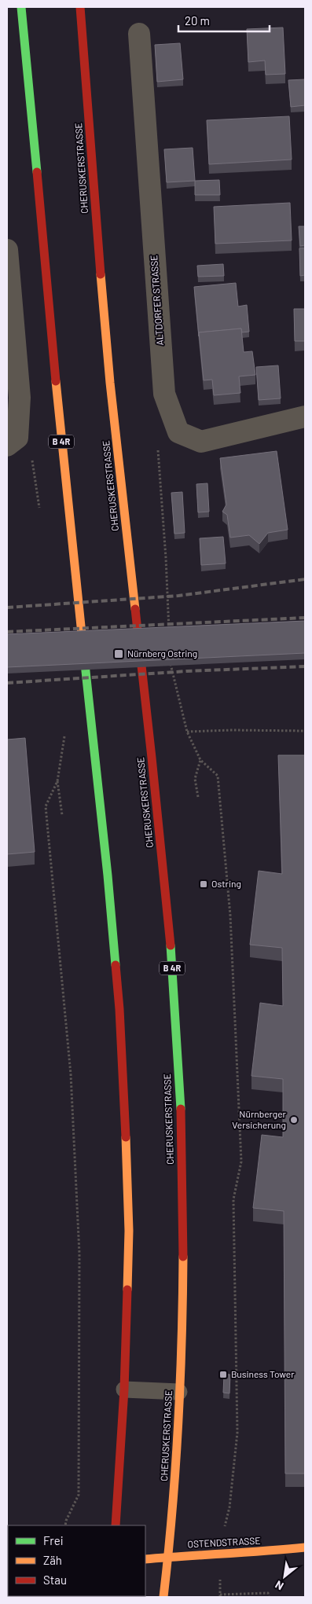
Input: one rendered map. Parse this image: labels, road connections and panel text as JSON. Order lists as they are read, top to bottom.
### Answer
{
  "streets": {
    "main road": ["CHERUSKERSTRASSE", "B 4R", "OSTENDSTRASSE"],
    "street": ["ALTDORFER STRASSE"]
  },
  "crossings": [
    ["CHERUSKERSTRASSE", "OSTENDSTRASSE"]
  ],
  "places": {
    "transit": ["Nürnberg Ostring", "Ostring", "Business Tower"],
    "other": ["Nürnberger Versicherung"]
  },
  "legend": ["Frei", "Zäh", "Stau"],
  "scale_bar": "20 m",
  "north": "bottom left"
}
